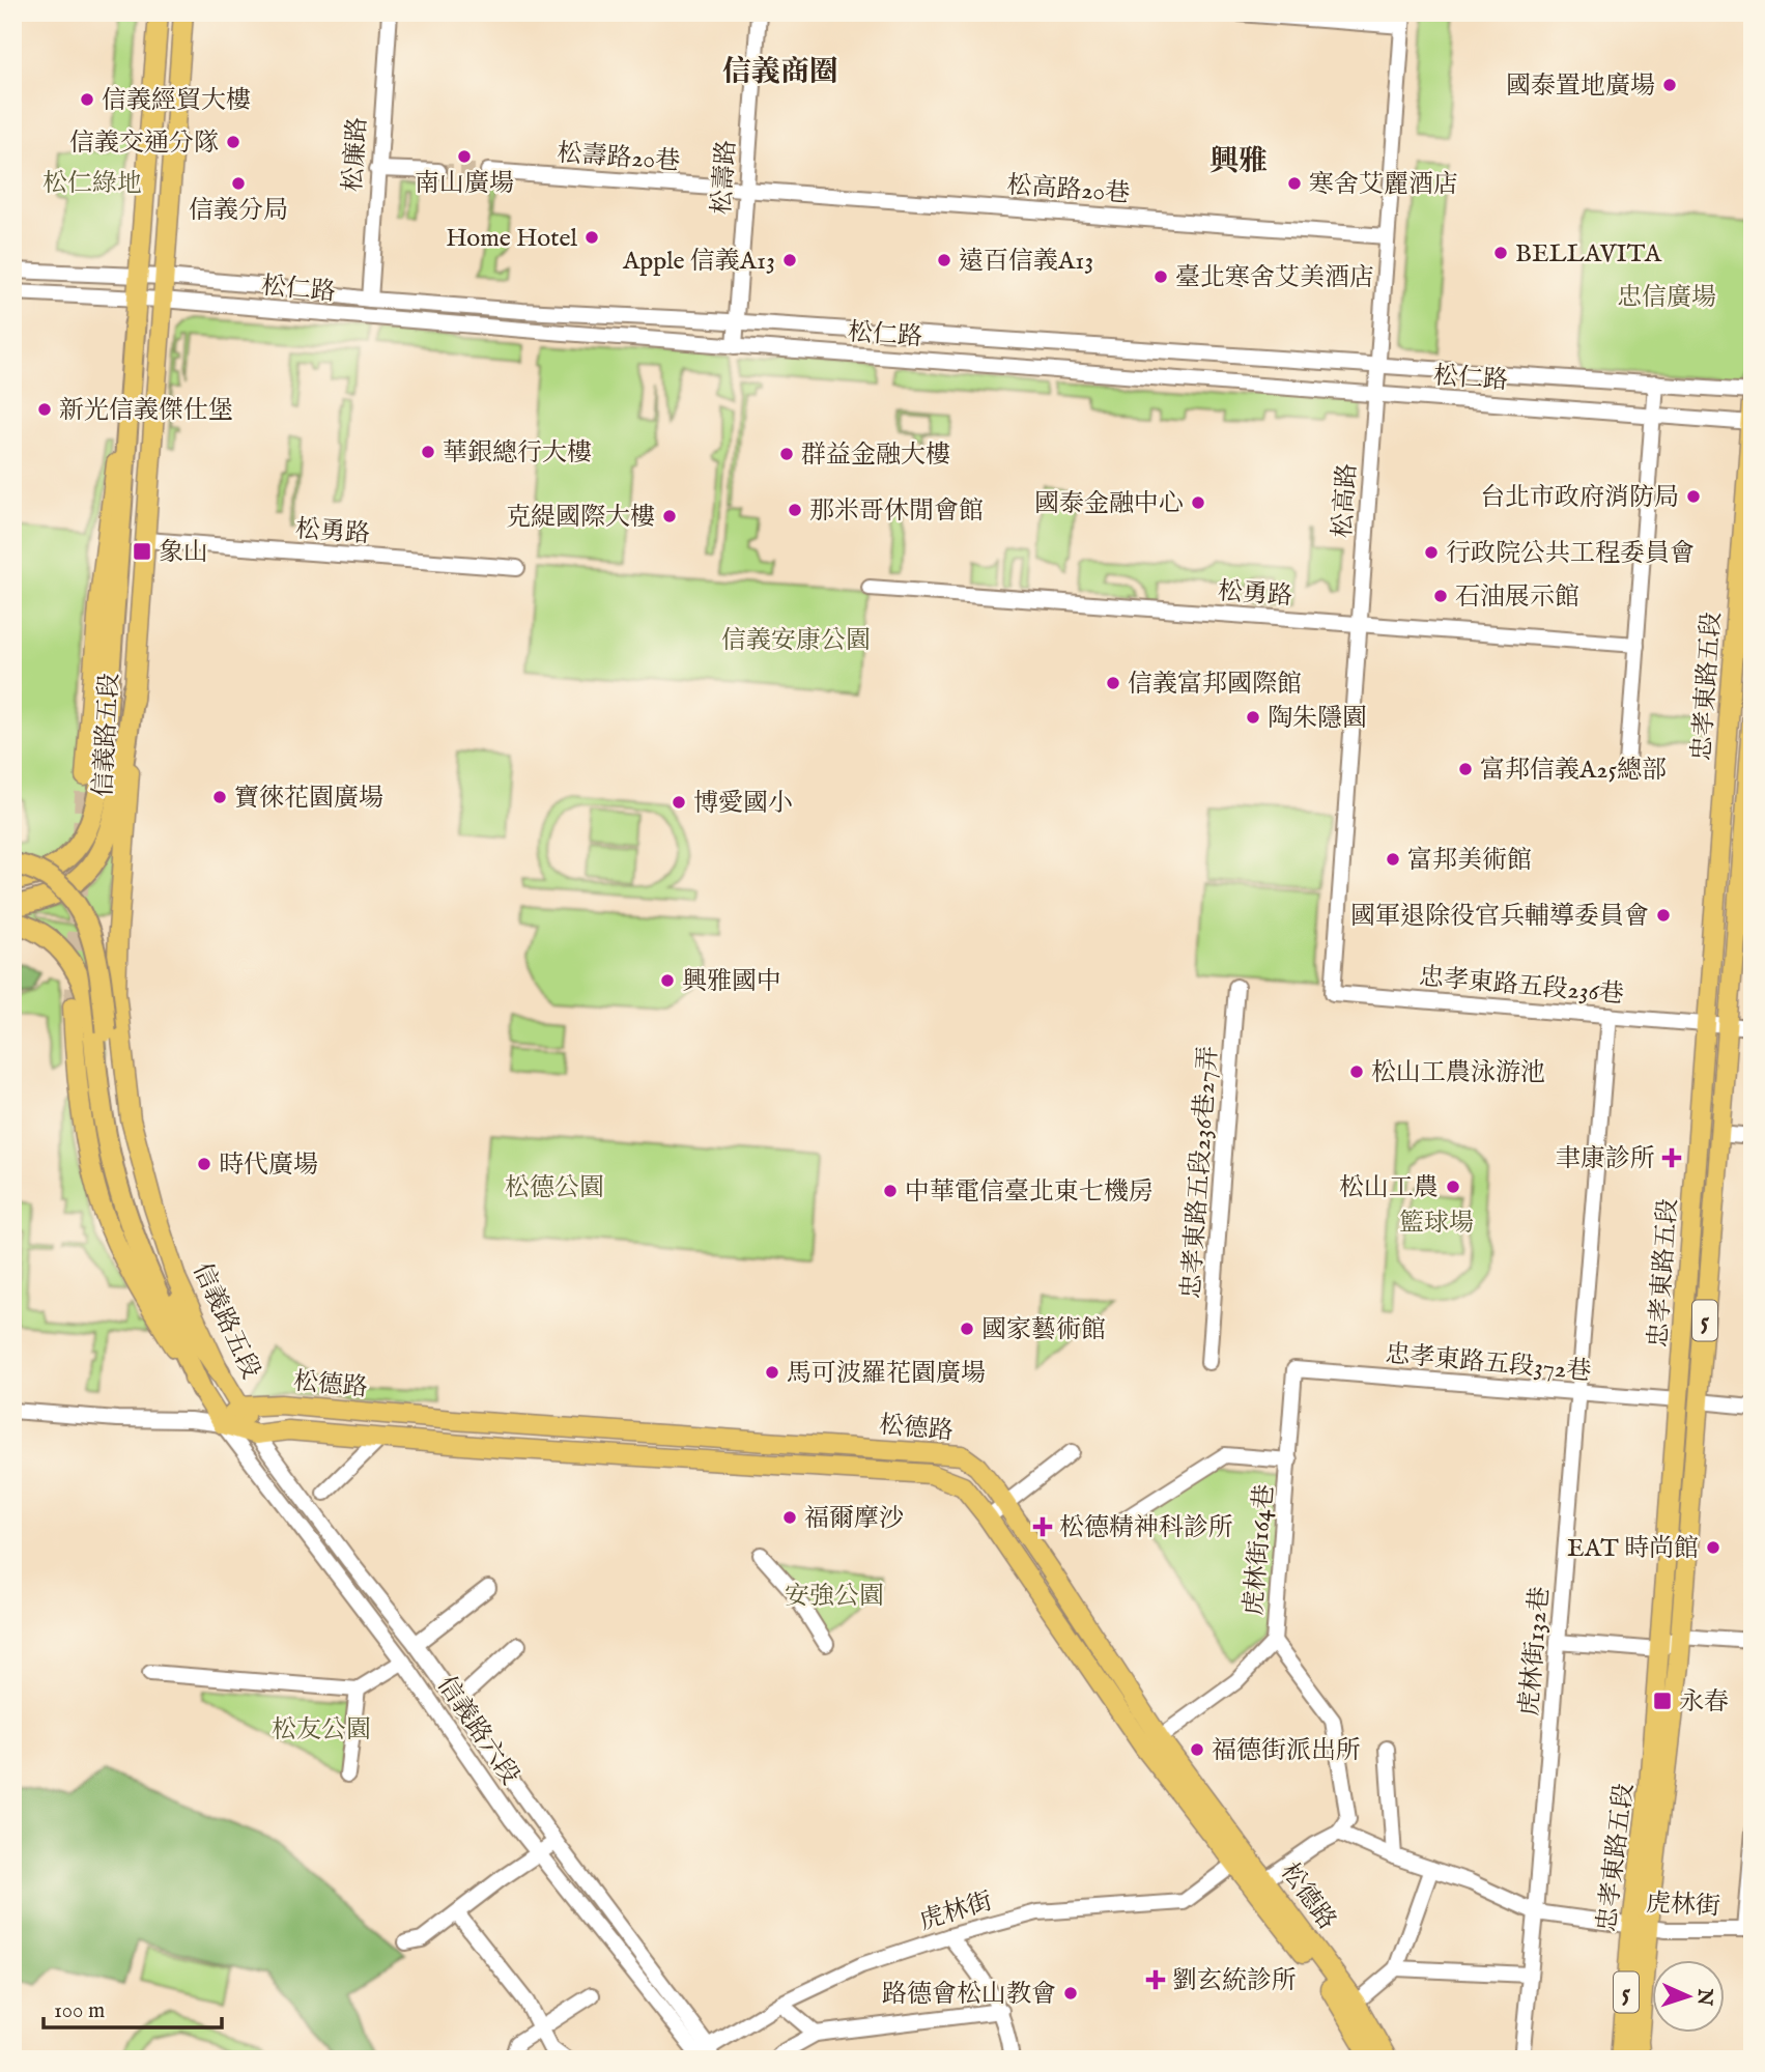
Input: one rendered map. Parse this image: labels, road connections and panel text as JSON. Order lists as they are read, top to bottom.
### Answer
{
  "streets": {
    "main road": [
      "忠孝東路五段",
      "信義路五段",
      "5",
      "松德路"
    ],
    "street": [
      "松廉路",
      "松壽路20巷",
      "松壽路",
      "松高路20巷",
      "松仁路",
      "松高路",
      "松勇路",
      "忠孝東路五段236巷",
      "忠孝東路五段236巷27弄",
      "忠孝東路五段372巷",
      "虎林街164巷",
      "虎林街132巷",
      "信義路六段",
      "虎林街"
    ]
  },
  "crossings": [
    ["松廉路", "松仁路"],
    ["松壽路20巷", "松壽路"],
    ["松壽路20巷", "松高路20巷"],
    ["松壽路", "松高路20巷"],
    ["松壽路", "松仁路"],
    ["松高路20巷", "松高路"],
    ["松仁路", "松高路"],
    ["松仁路", "忠孝東路五段"],
    ["松仁路", "信義路五段"],
    ["松高路", "松勇路"],
    ["松高路", "忠孝東路五段236巷"],
    ["松勇路", "信義路五段"],
    ["忠孝東路五段", "忠孝東路五段236巷"],
    ["忠孝東路五段", "忠孝東路五段372巷"],
    ["忠孝東路五段", "虎林街"],
    ["信義路五段", "松德路"],
    ["信義路五段", "信義路六段"],
    ["忠孝東路五段236巷", "虎林街132巷"],
    ["忠孝東路五段372巷", "虎林街164巷"],
    ["忠孝東路五段372巷", "虎林街132巷"],
    ["松德路", "信義路六段"],
    ["松德路", "虎林街"],
    ["虎林街132巷", "虎林街"],
    ["信義路六段", "虎林街"]
  ],
  "districts": ["信義商圈", "興雅"],
  "parks": [
    "松仁綠地",
    "忠信廣場",
    "信義安康公園",
    "松德公園",
    "籃球場",
    "安強公園",
    "松友公園"
  ],
  "places": {
    "other": [
      "國泰置地廣場",
      "信義經貿大樓",
      "信義交通分隊",
      "南山廣場",
      "信義分局",
      "寒舍艾麗酒店",
      "Home Hotel",
      "BELLAVITA",
      "Apple 信義A13",
      "遠百信義A13",
      "臺北寒舍艾美酒店",
      "新光信義傑仕堡",
      "華銀總行大樓",
      "群益金融大樓",
      "台北市政府消防局",
      "國泰金融中心",
      "那米哥休閒會館",
      "克緹國際大樓",
      "行政院公共工程委員會",
      "石油展示館",
      "信義富邦國際館",
      "陶朱隱園",
      "富邦信義A25總部",
      "寶徠花園廣場",
      "博愛國小",
      "富邦美術館",
      "國軍退除役官兵輔導委員會",
      "興雅國中",
      "松山工農泳游池",
      "時代廣場",
      "松山工農",
      "中華電信臺北東七機房",
      "國家藝術館",
      "馬可波羅花園廣場",
      "福爾摩沙",
      "EAT 時尚館",
      "福德街派出所",
      "路德會松山教會"
    ],
    "transit": ["象山", "永春"],
    "health": ["聿康診所", "松德精神科診所", "劉玄統診所"]
  },
  "scale_bar": "100 m",
  "north": "right"
}
